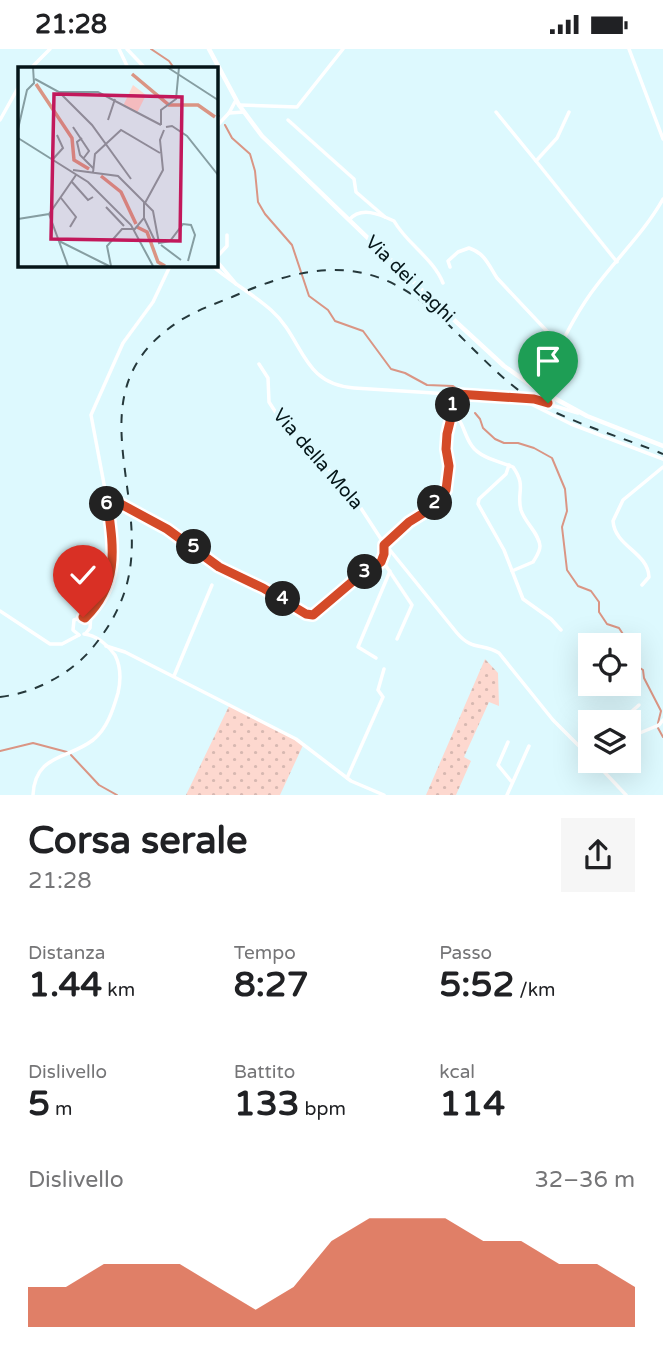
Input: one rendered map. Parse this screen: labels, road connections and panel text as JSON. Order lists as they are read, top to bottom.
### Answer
{
  "streets": {
    "main road": ["Via dei Laghi"],
    "street": ["Via della Mola"]
  },
  "page": {
    "status": "21:28",
    "pins": [
      "1",
      "2",
      "6",
      "5",
      "3",
      "4"
    ],
    "heading": ["Corsa serale", "21:28"],
    "stats": [
      ["Distanza", "1.44 km"],
      ["Tempo", "8:27"],
      ["Passo", "5:52 /km"],
      ["Dislivello", "5 m"],
      ["Battito", "133 bpm"],
      ["kcal", "114"]
    ],
    "chart": ["Dislivello", "32–36 m"]
  }
}
